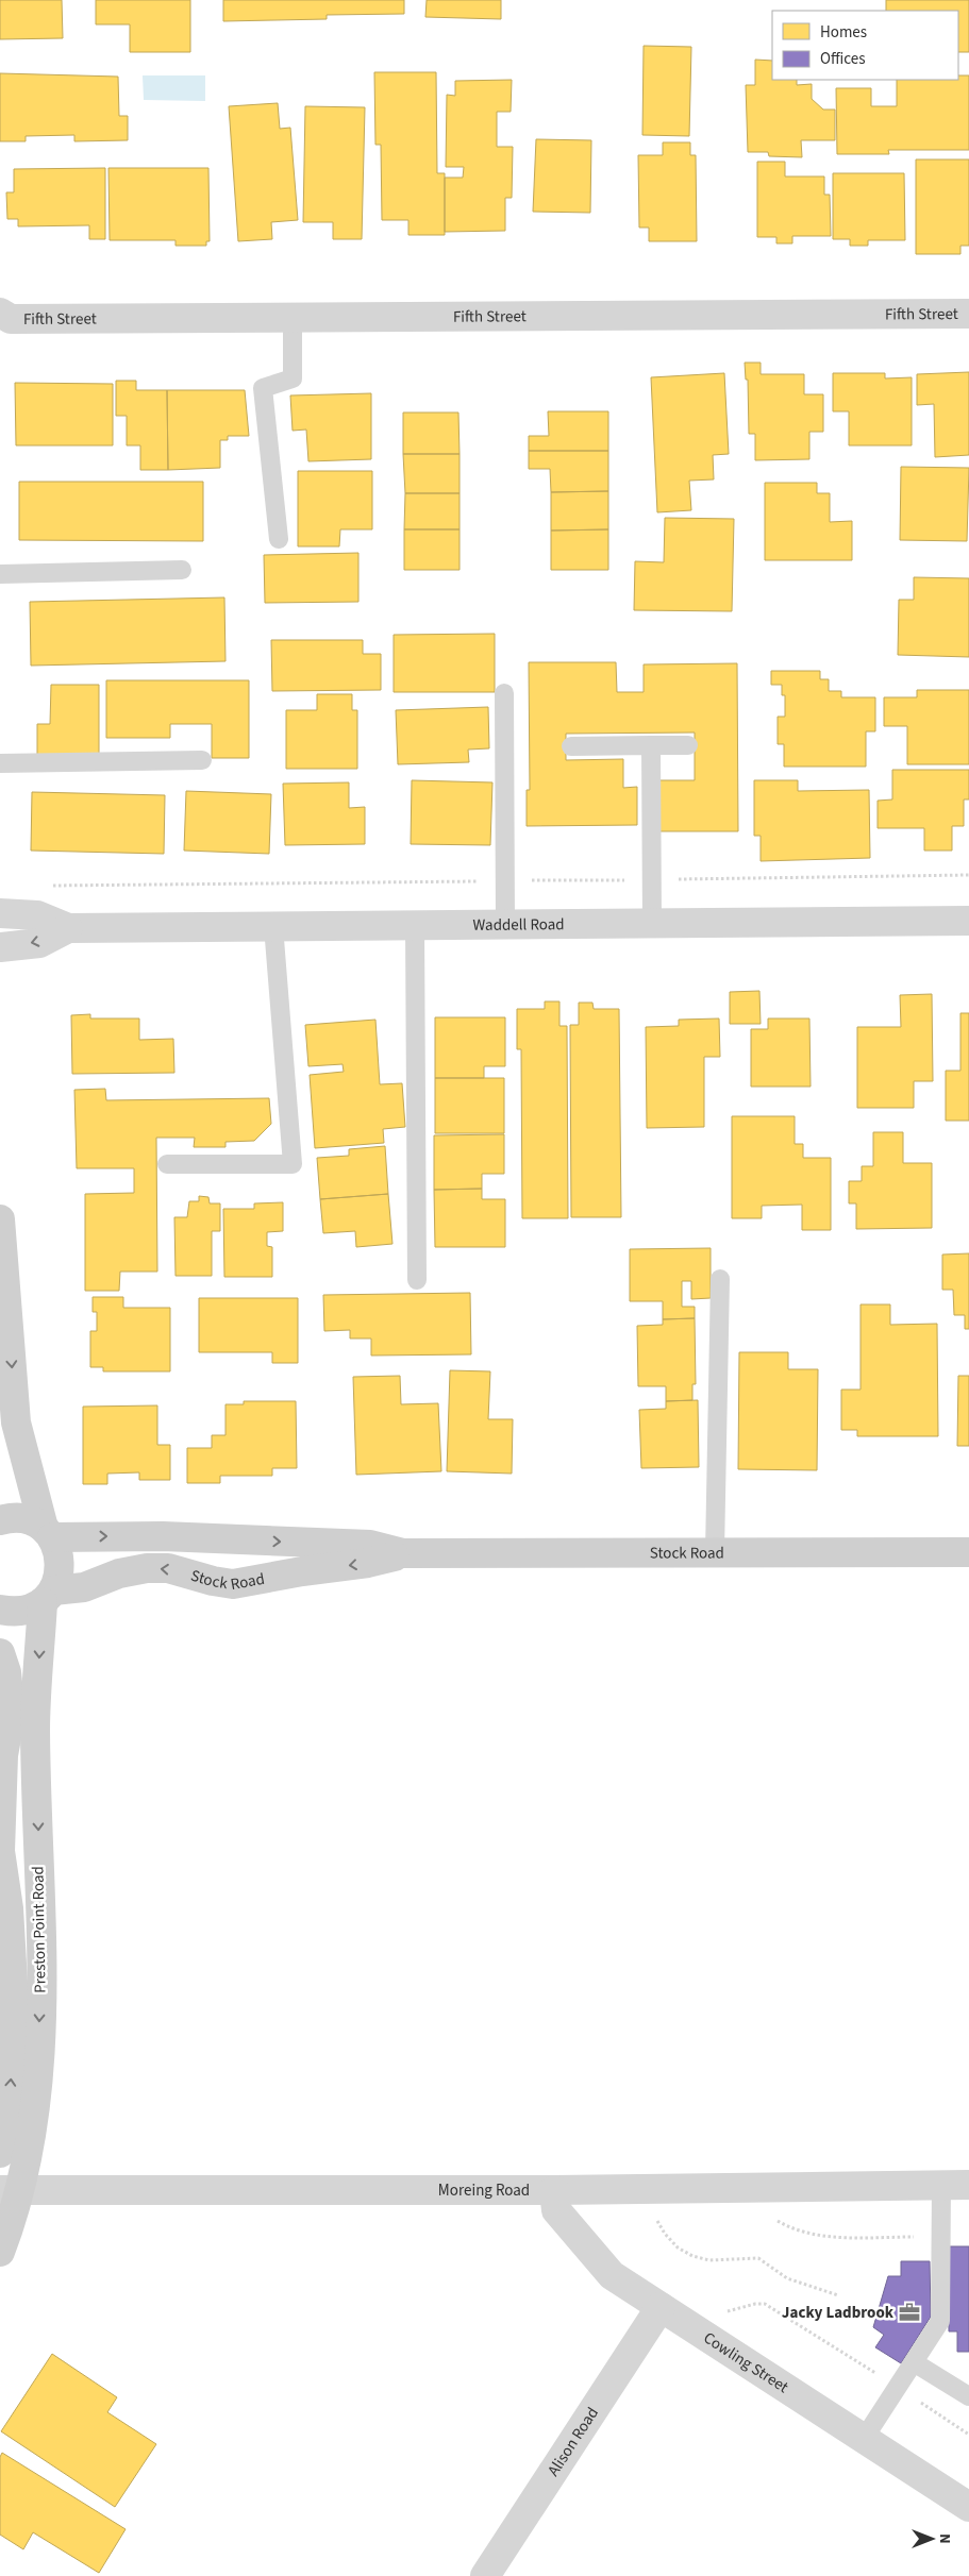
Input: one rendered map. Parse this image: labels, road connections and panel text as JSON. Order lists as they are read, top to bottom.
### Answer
{
  "streets": {
    "main road": ["Stock Road", "Preston Point Road"],
    "street": [
      "Fifth Street",
      "Waddell Road",
      "Moreing Road",
      "Cowling Street",
      "Alison Road"
    ]
  },
  "crossings": [
    ["Stock Road", "Preston Point Road"],
    ["Preston Point Road", "Moreing Road"],
    ["Moreing Road", "Cowling Street"],
    ["Cowling Street", "Alison Road"]
  ],
  "places": {
    "office": ["Jacky Ladbrook"]
  },
  "legend": ["Homes", "Offices"],
  "north": "right"
}
